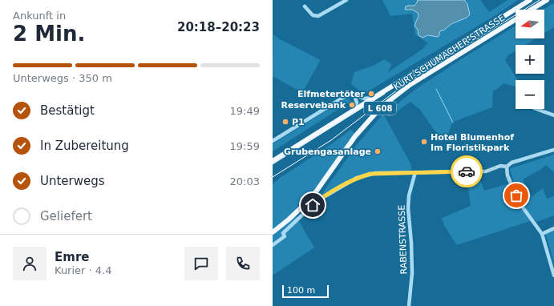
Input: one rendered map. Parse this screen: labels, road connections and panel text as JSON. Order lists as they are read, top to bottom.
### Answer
{
  "streets": {
    "main road": ["KURT-SCHUMACHER-STRASSE", "L 608"],
    "street": ["RABENSTRASSE"]
  },
  "places": [
    "Elfmetertöter",
    "Reservebank",
    "P1",
    "Hotel Blumenhof Im Floristikpark",
    "Grubengasanlage"
  ],
  "scale_bar": "100 m",
  "north": "left",
  "page": {
    "heading": ["2 Min.", "Ankunft in", "20:18–20:23"],
    "panel": ["Emre", "Kurier · 4.4"],
    "map_buttons": ["+", "−"],
    "bar": "Unterwegs · 350 m",
    "list": [
      ["Bestätigt", "19:49"],
      ["In Zubereitung", "19:59"],
      ["Unterwegs", "20:03"],
      "Geliefert"
    ],
    "scale": "100 m"
  }
}
